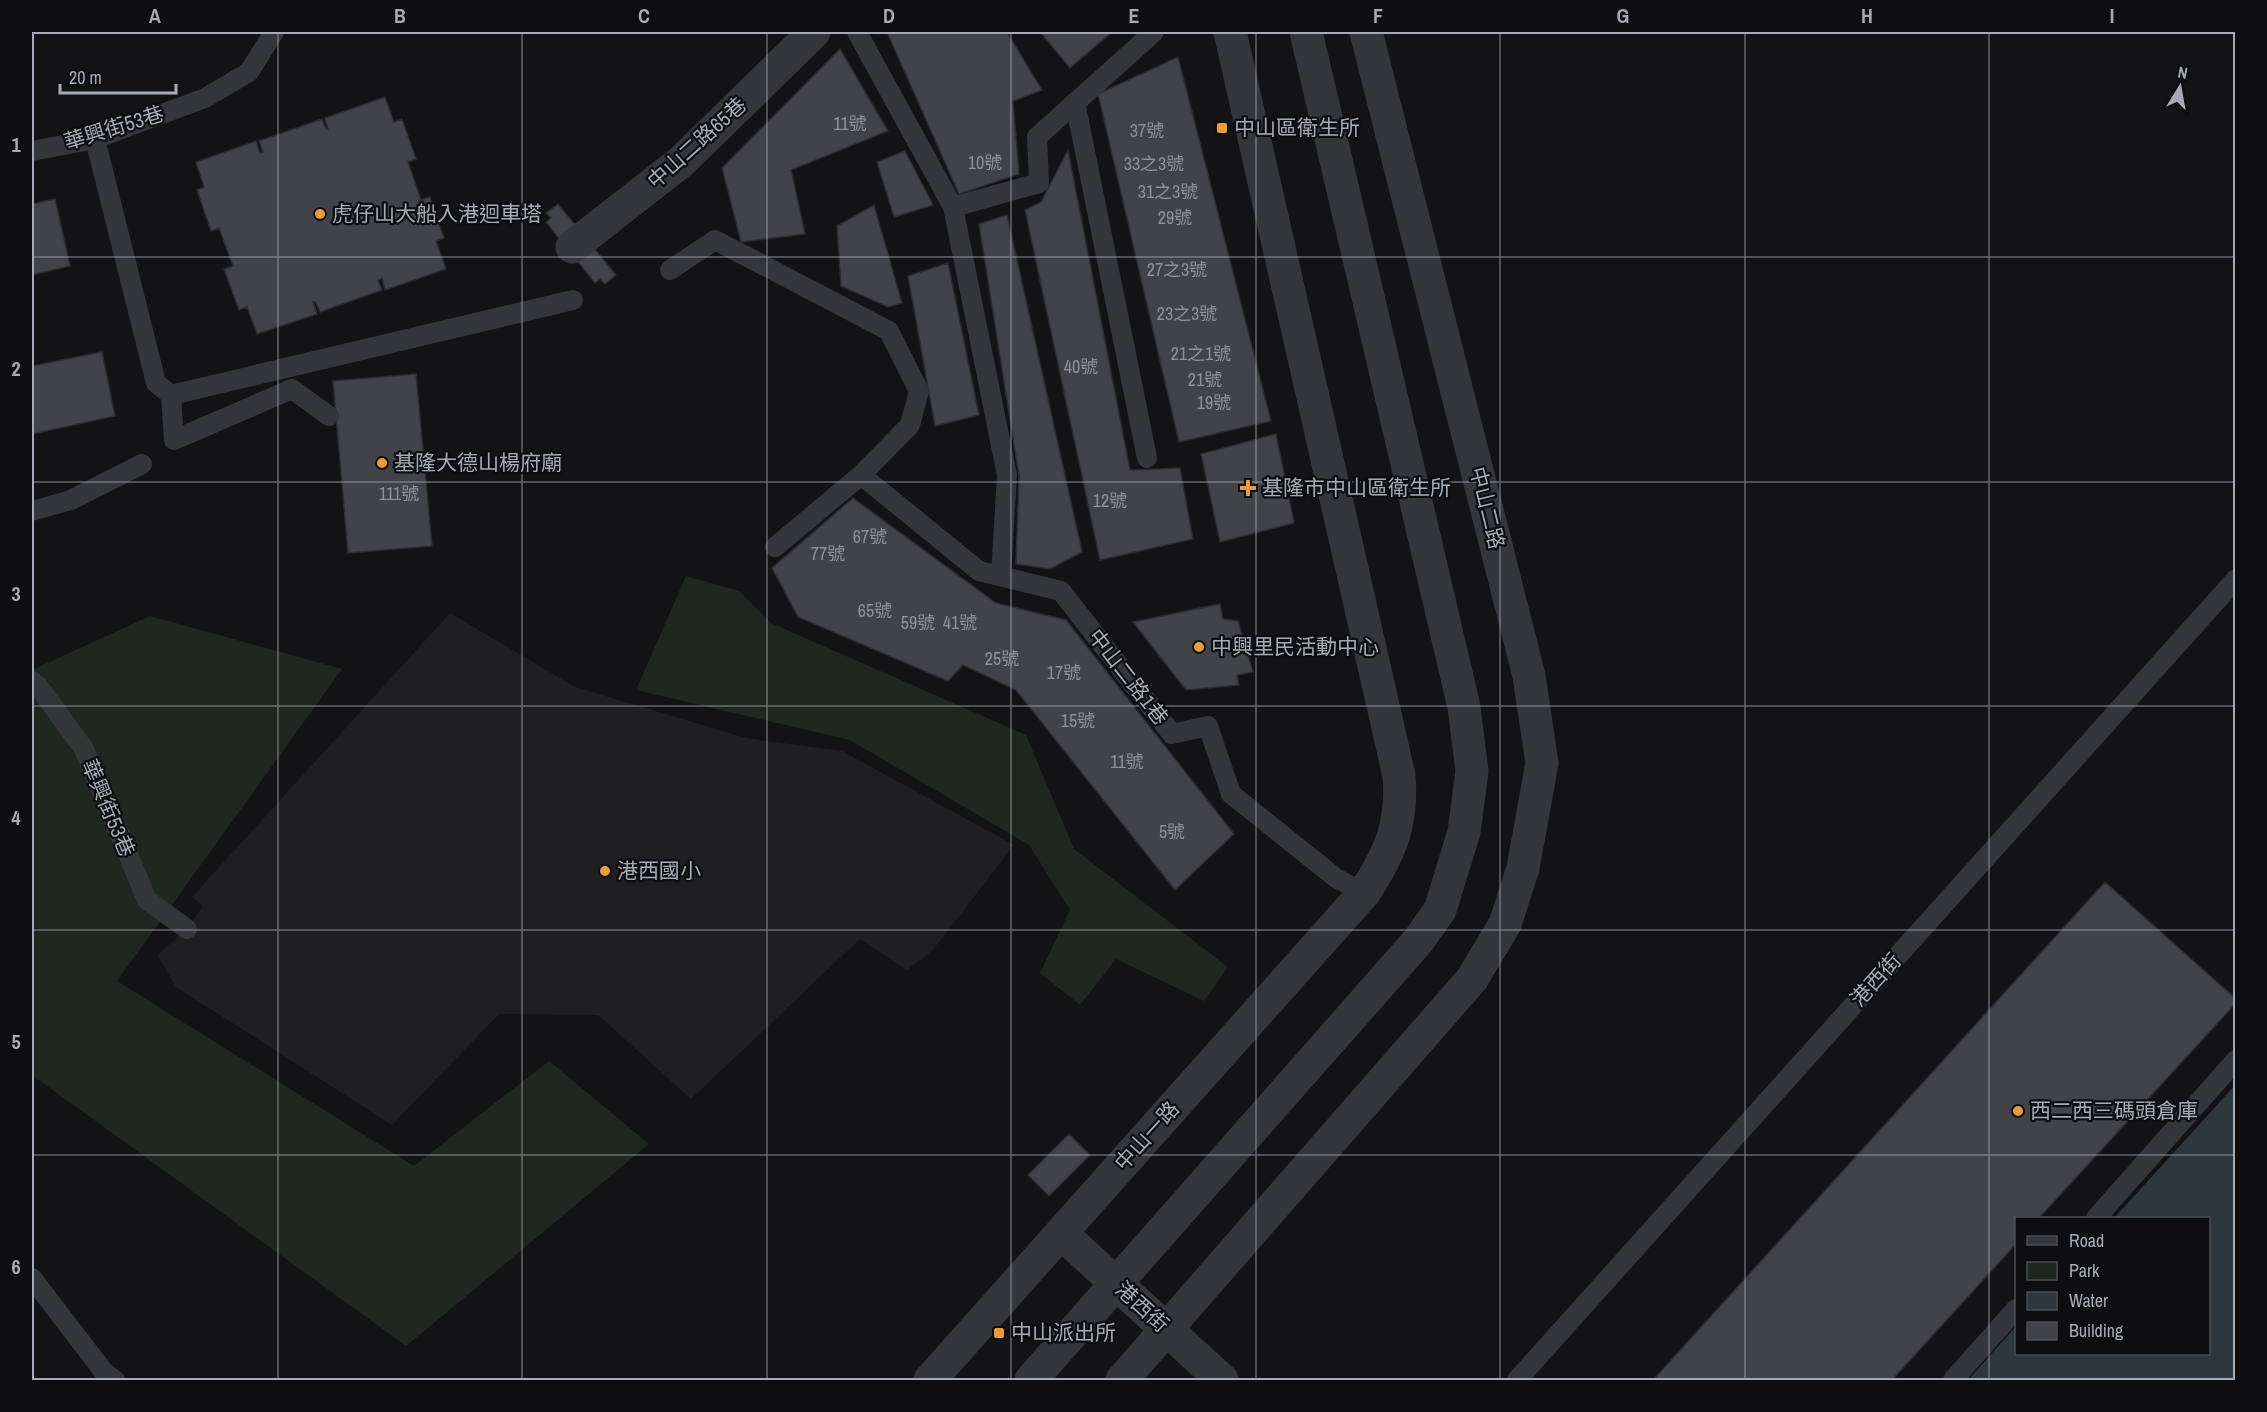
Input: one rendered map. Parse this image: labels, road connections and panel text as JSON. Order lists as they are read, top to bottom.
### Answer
{
  "streets": {
    "street": [
      "中山二路65巷",
      "中山二路",
      "港西街",
      "中山一路"
    ],
    "lane": ["華興街53巷", "中山二路1巷"]
  },
  "crossings": [
    ["中山二路", "港西街"],
    ["中山二路1巷", "中山一路"],
    ["港西街", "中山一路"]
  ],
  "places": {
    "transit": ["中山區衛生所", "中山派出所"],
    "other": [
      "虎仔山大船入港迴車塔",
      "基隆大德山楊府廟",
      "中興里民活動中心",
      "港西國小",
      "西二西三碼頭倉庫"
    ],
    "health": ["基隆市中山區衛生所"]
  },
  "house_numbers": [
    "11號",
    "37號",
    "10號",
    "33之3號",
    "31之3號",
    "29號",
    "27之3號",
    "23之3號",
    "21之1號",
    "40號",
    "21號",
    "19號",
    "111號",
    "12號",
    "67號",
    "77號",
    "65號",
    "59號",
    "41號",
    "25號",
    "17號",
    "15號",
    "11號",
    "5號"
  ],
  "legend": [
    "Road",
    "Park",
    "Water",
    "Building"
  ],
  "scale_bar": "20 m",
  "north": "top",
  "grid": {
    "columns": [
      "A",
      "B",
      "C",
      "D",
      "E",
      "F",
      "G",
      "H",
      "I"
    ],
    "rows": [
      "1",
      "2",
      "3",
      "4",
      "5",
      "6"
    ]
  }
}
